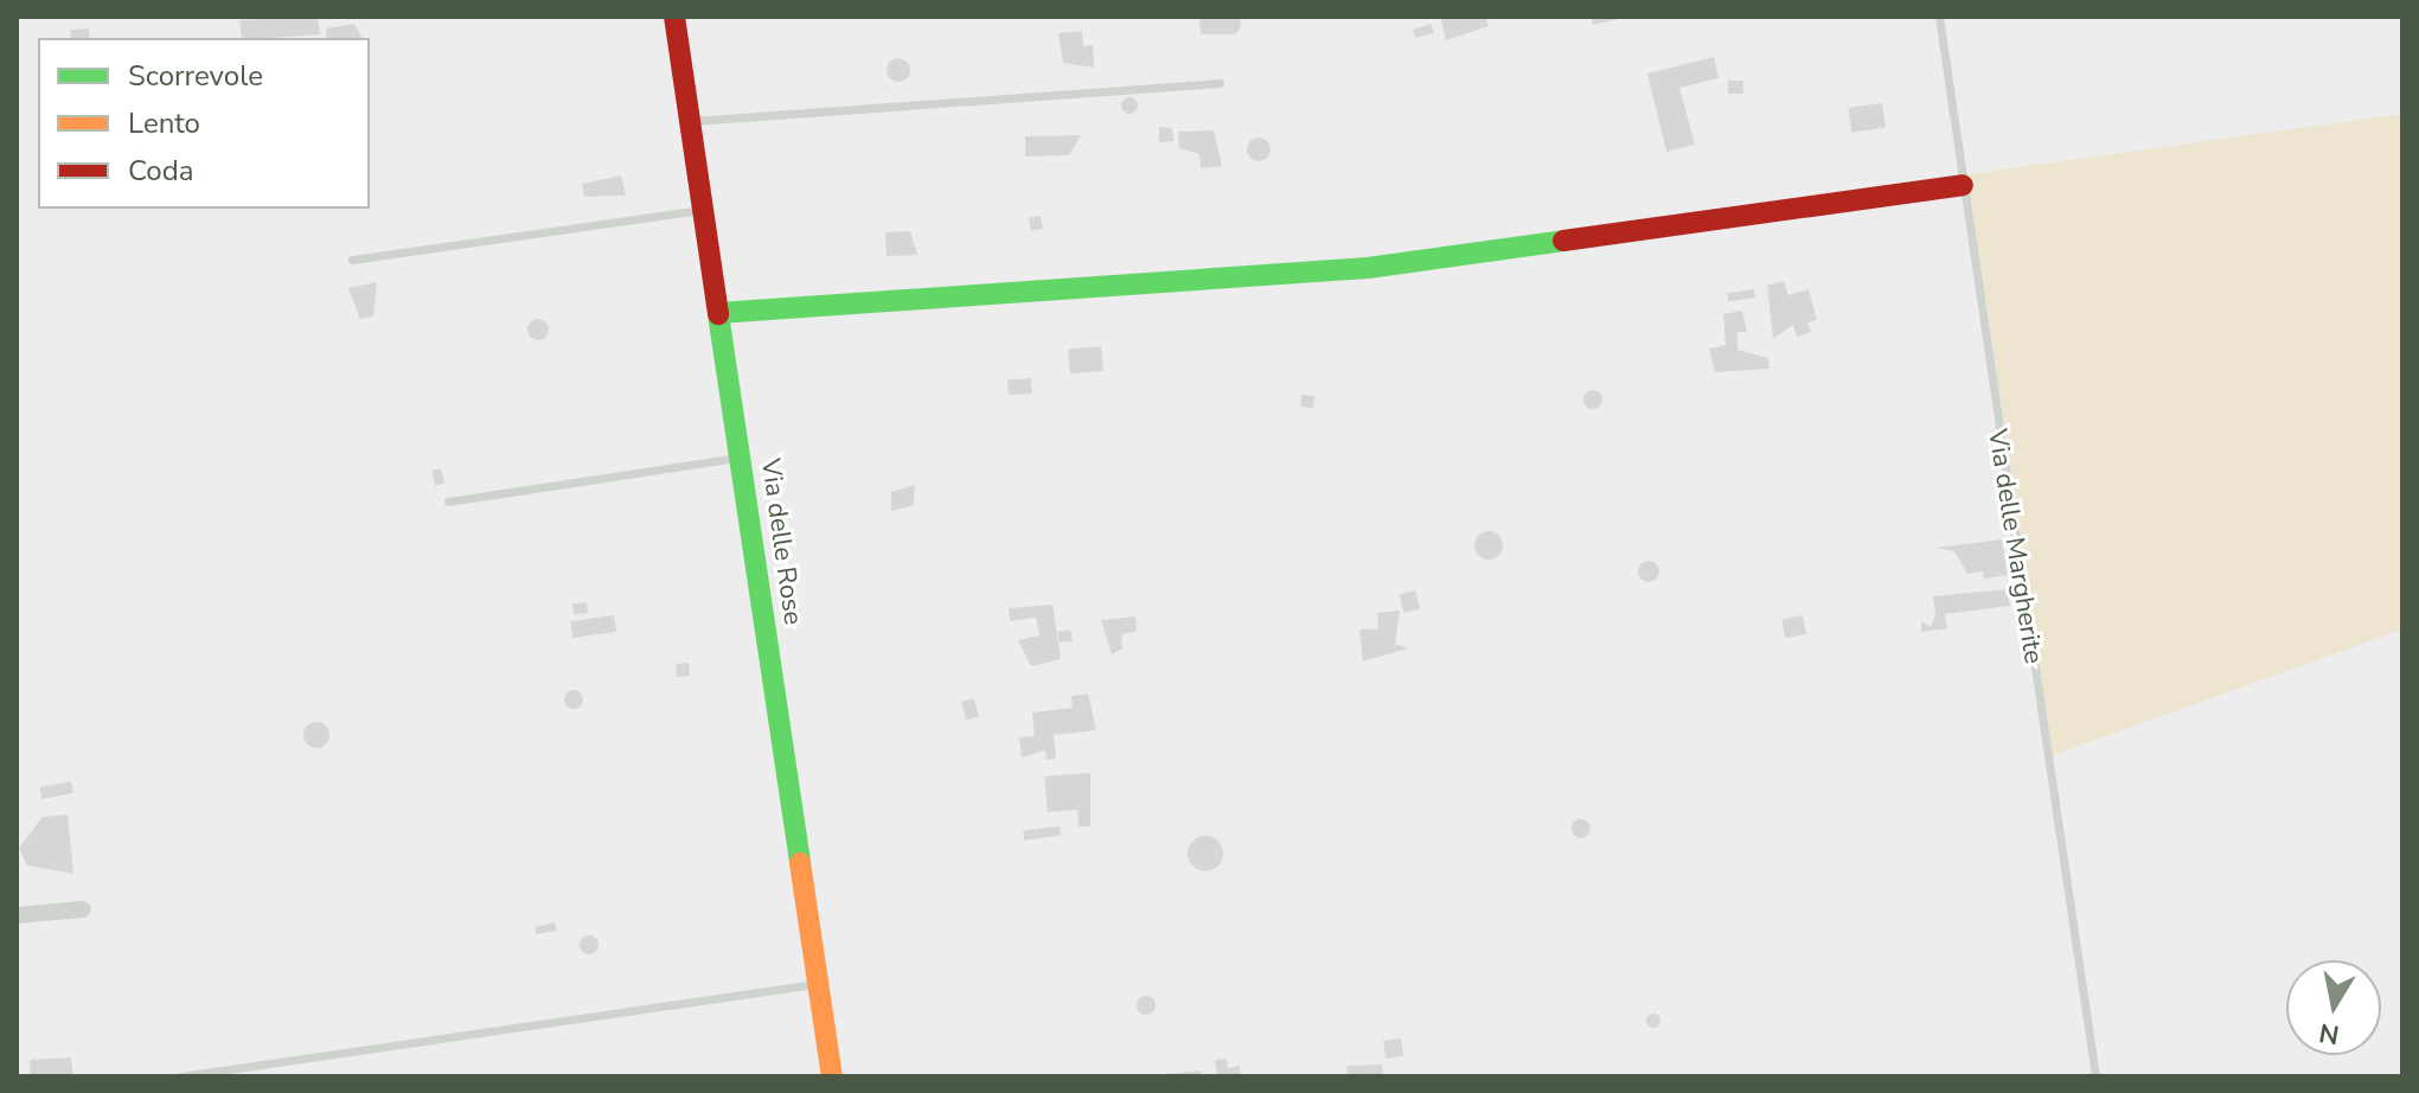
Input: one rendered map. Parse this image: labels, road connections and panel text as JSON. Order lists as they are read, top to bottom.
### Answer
{
  "streets": {
    "street": ["Via delle Rose"],
    "lane": ["Via delle Margherite"]
  },
  "legend": ["Scorrevole", "Lento", "Coda"],
  "north": "bottom"
}
